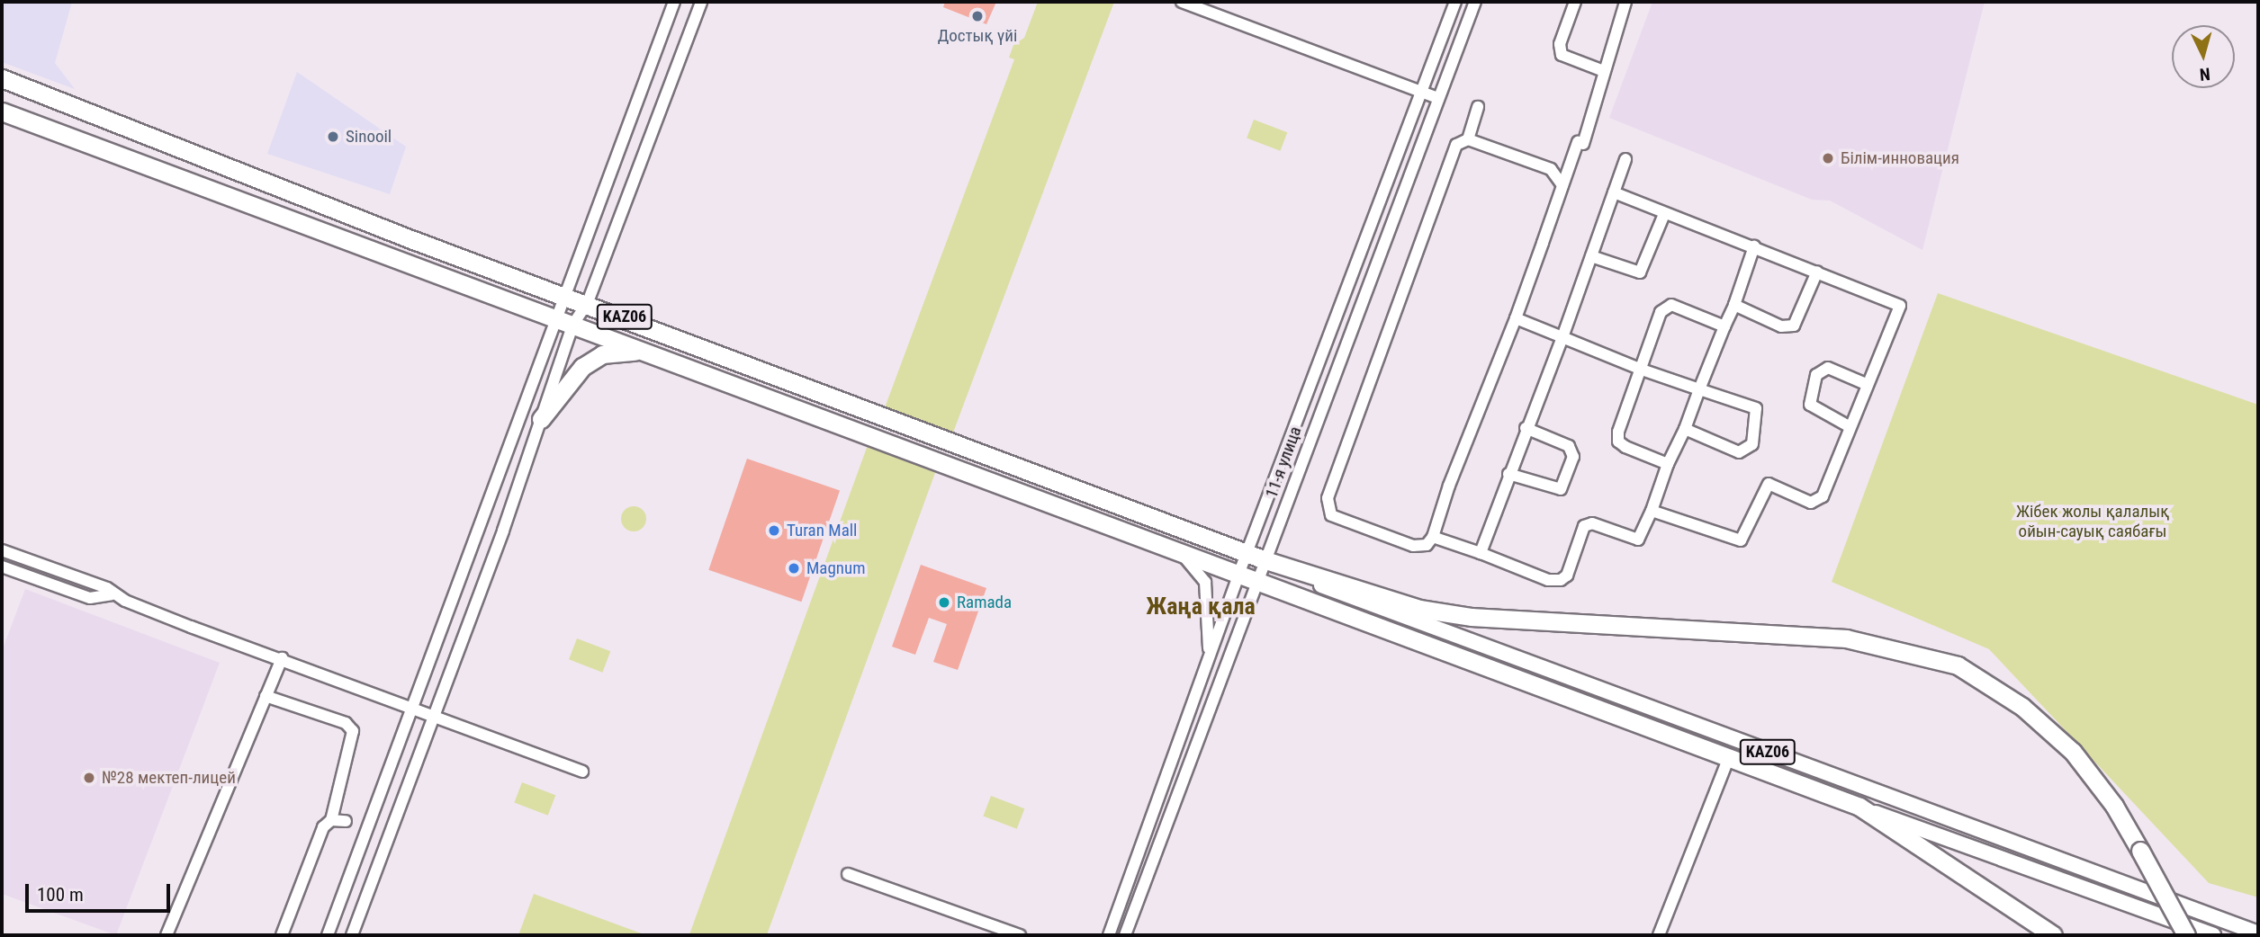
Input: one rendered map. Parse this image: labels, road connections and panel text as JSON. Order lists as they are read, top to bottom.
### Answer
{
  "streets": {
    "highway": ["KАZ06"],
    "street": ["11-я улица"]
  },
  "crossings": [
    ["KАZ06", "11-я улица"]
  ],
  "districts": ["Жаңа қала"],
  "parks": ["Жібек жолы қалалық ойын-сауық саябағы"],
  "places": [
    "Достық үйі",
    "Sinooil",
    "Білім-инновация",
    "Turan Mall",
    "Magnum",
    "Ramada",
    "№28 мектеп-лицей"
  ],
  "scale_bar": "100 m",
  "north": "bottom"
}
